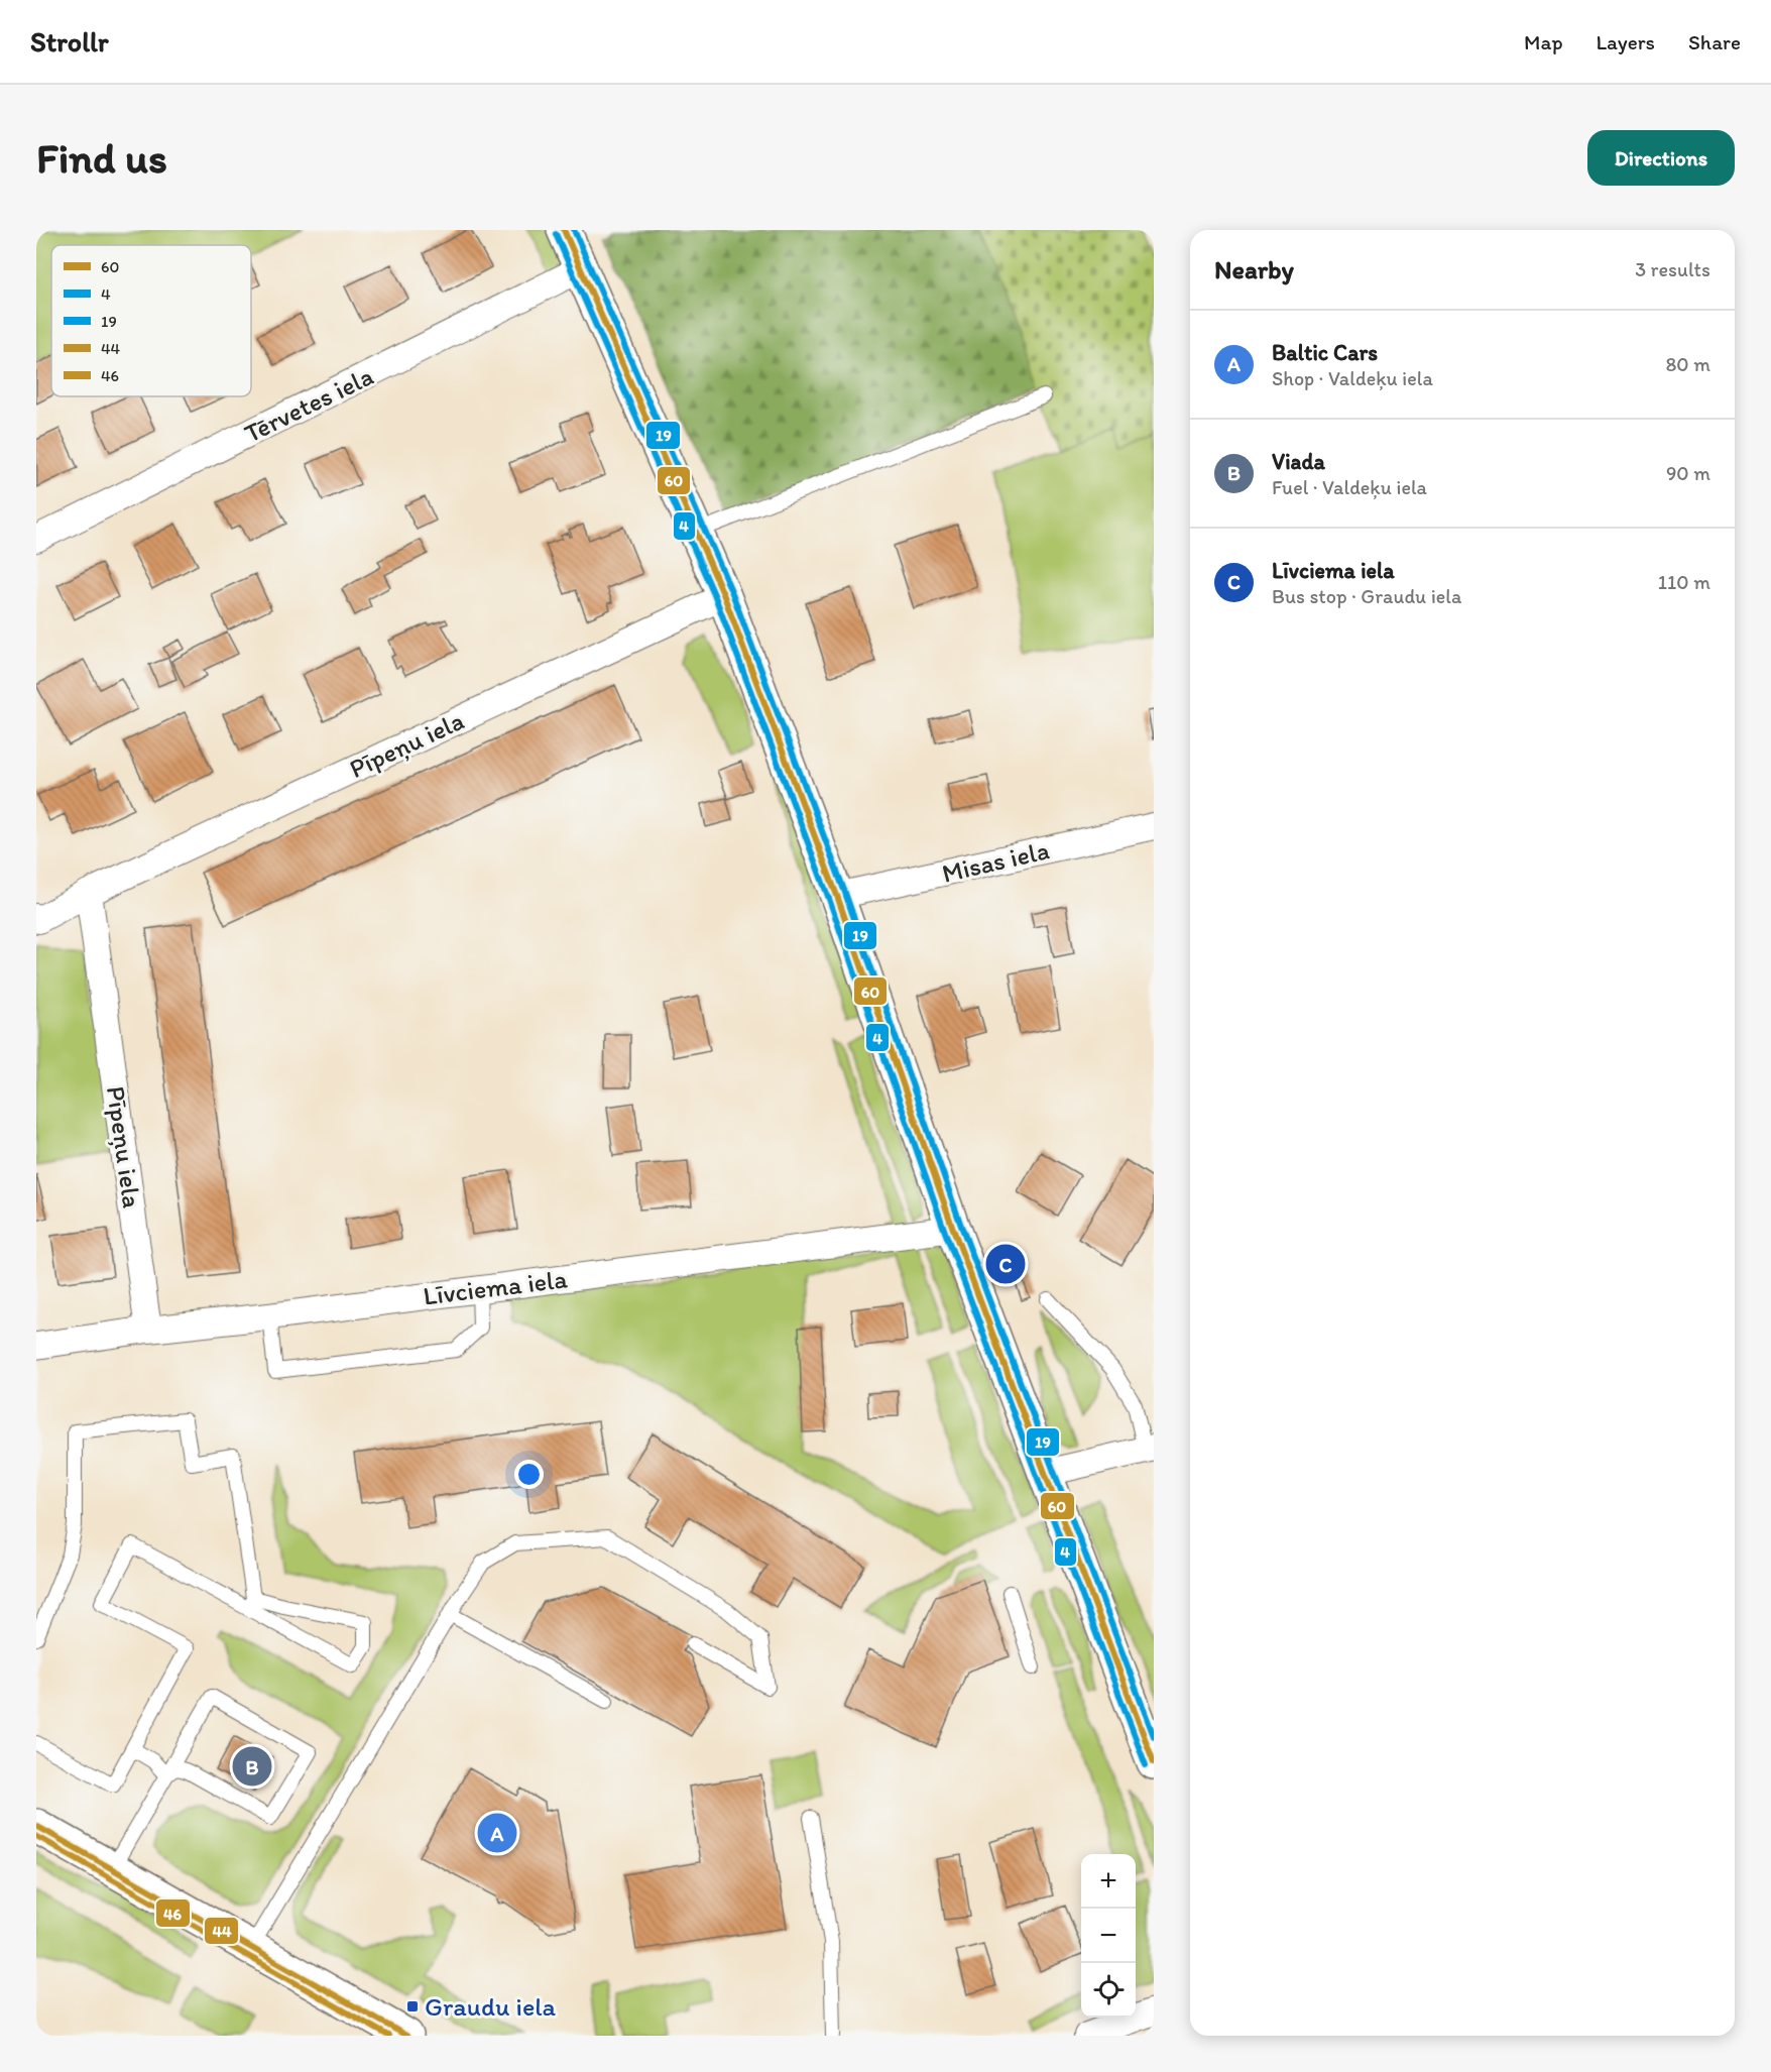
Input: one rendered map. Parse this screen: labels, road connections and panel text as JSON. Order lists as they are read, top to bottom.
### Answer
{
  "streets": {
    "street": [
      "Tērvetes iela",
      "Pīpeņu iela",
      "Misas iela",
      "Līvciema iela"
    ]
  },
  "crossings": [
    ["Pīpeņu iela", "Līvciema iela"]
  ],
  "places": {
    "transit": ["Graudu iela"]
  },
  "lines": [
    "transit line 60",
    "transit line 19",
    "transit line 4",
    "transit line 44",
    "transit line 46"
  ],
  "legend": [
    "60",
    "4",
    "19",
    "44",
    "46"
  ],
  "page": {
    "header": "Strollr",
    "nav": ["Map", "Layers", "Share"],
    "buttons": "Directions",
    "title": "Find us",
    "heading": ["Nearby", "3 results"],
    "list": [
      {
        "mark": "A",
        "name": "Baltic Cars",
        "note": "Shop · Valdeķu iela",
        "value": "80 m"
      },
      {
        "mark": "B",
        "name": "Viada",
        "note": "Fuel · Valdeķu iela",
        "value": "90 m"
      },
      {
        "mark": "C",
        "name": "Līvciema iela",
        "note": "Bus stop · Graudu iela",
        "value": "110 m"
      }
    ],
    "pins": ["C", "B", "A"],
    "map_buttons": ["+", "−"]
  }
}
